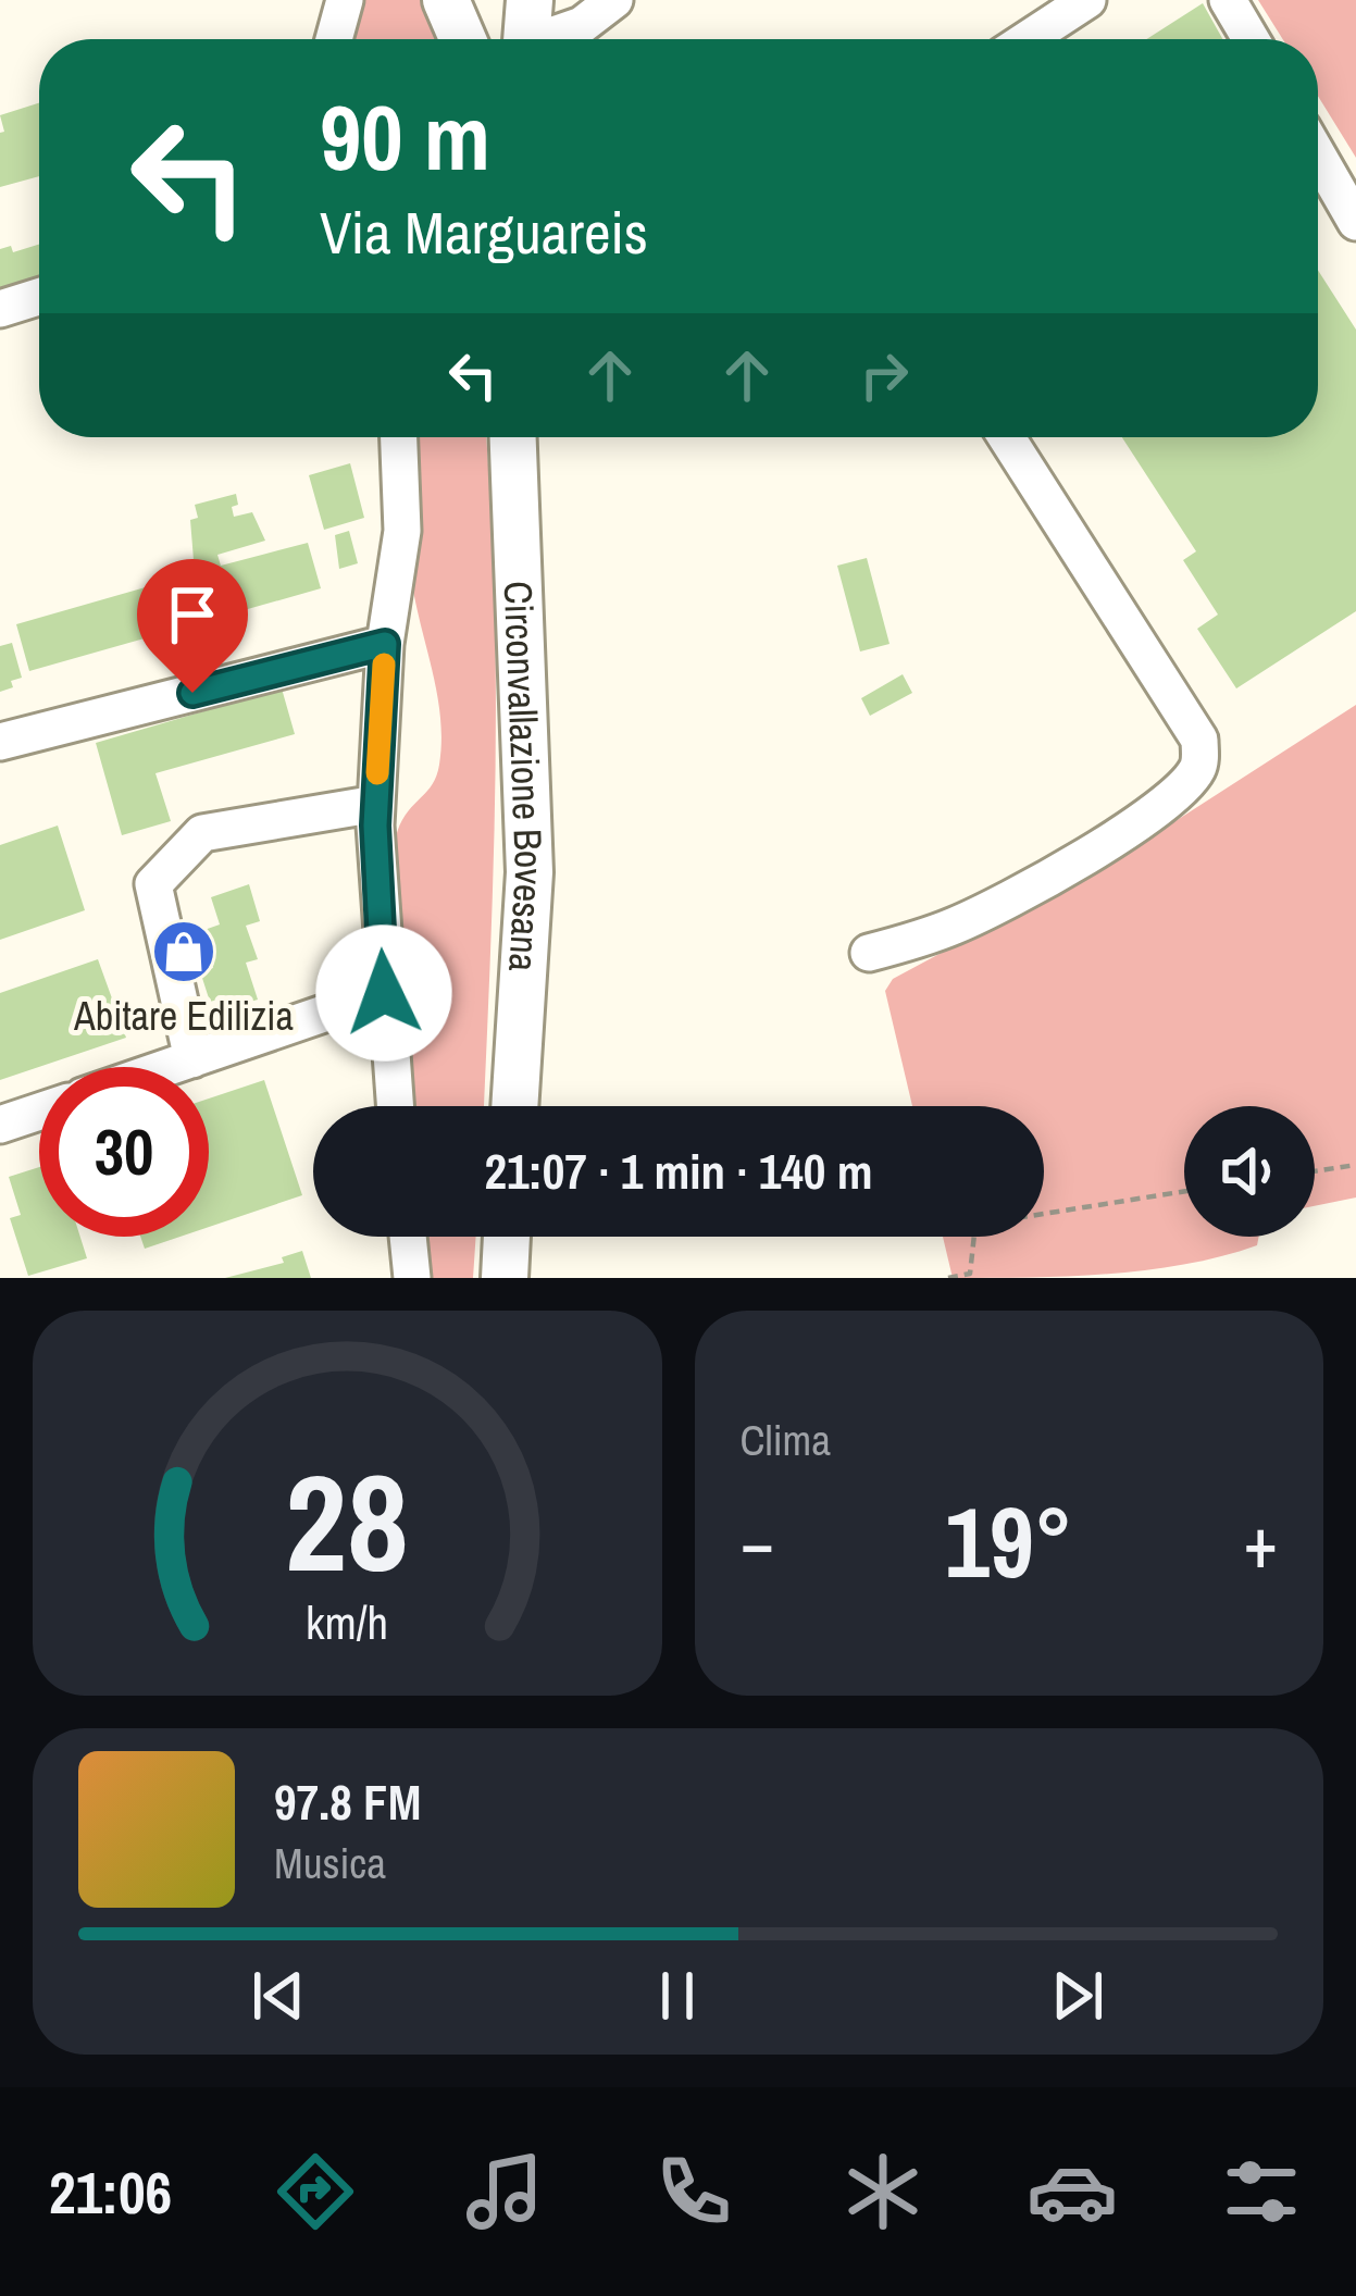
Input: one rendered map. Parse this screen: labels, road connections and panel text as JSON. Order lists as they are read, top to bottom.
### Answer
{
  "streets": {
    "main road": ["Circonvallazione Bovesana"]
  },
  "places": {
    "shop": ["Abitare Edilizia"]
  },
  "page": {
    "turn": ["90 m", "Via Marguareis"],
    "limit": "30",
    "trip": "21:07 · 1 min · 140 m",
    "tile": "Clima",
    "heat": ["−", "19°", "+"],
    "song": ["97.8 FM", "Musica"],
    "tabs": "21:06",
    "gauge": ["28", "km/h"]
  }
}
